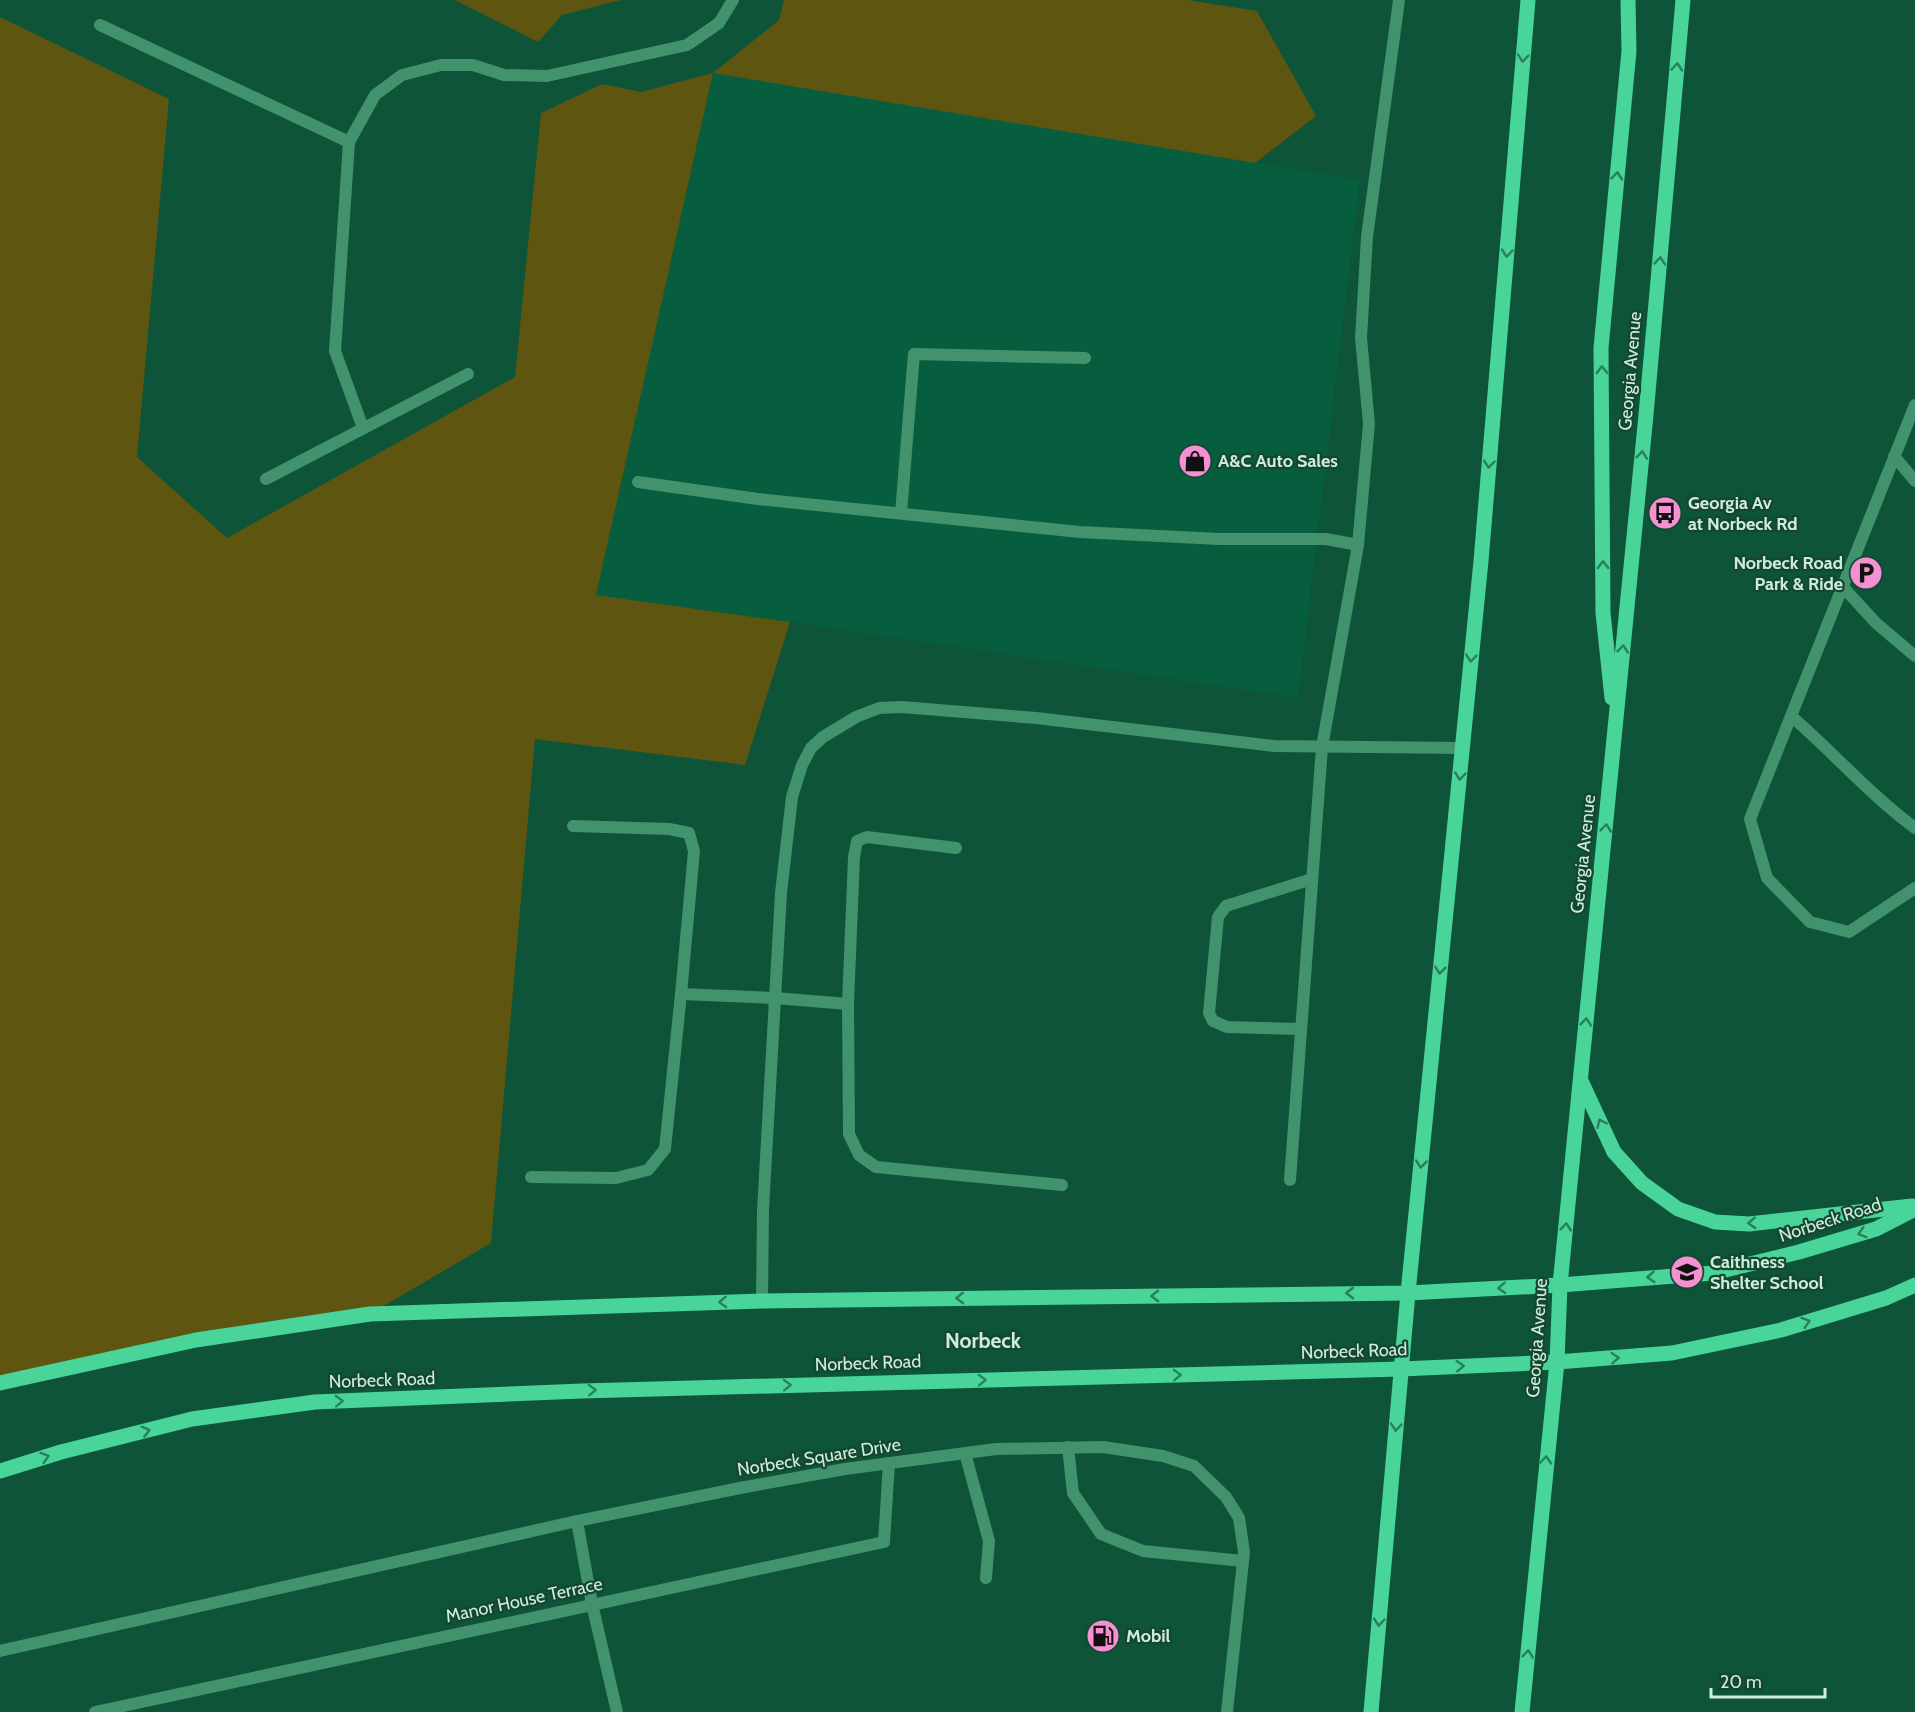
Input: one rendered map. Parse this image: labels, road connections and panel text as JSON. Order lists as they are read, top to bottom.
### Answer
{
  "streets": {
    "main road": ["Georgia Avenue", "Norbeck Road"],
    "street": ["Norbeck Square Drive", "Manor House Terrace"]
  },
  "crossings": [
    ["Georgia Avenue", "Norbeck Road"],
    ["Norbeck Square Drive", "Manor House Terrace"]
  ],
  "districts": ["Norbeck"],
  "places": {
    "shop": ["A&C Auto Sales"],
    "bus stop": ["Georgia Av at Norbeck Rd"],
    "parking": ["Norbeck Road Park & Ride"],
    "school or university": ["Caithness Shelter School"],
    "fuel station": ["Mobil"]
  },
  "scale_bar": "20 m"
}
